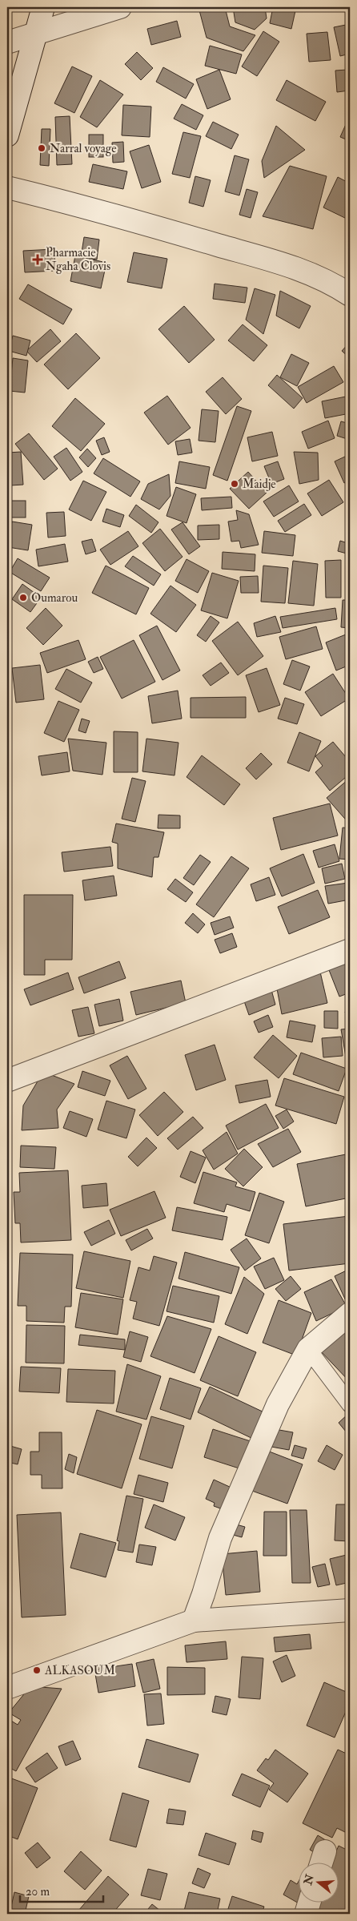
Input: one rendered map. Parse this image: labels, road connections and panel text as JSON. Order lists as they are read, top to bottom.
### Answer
{
  "places": {
    "other": [
      "Narral voyage",
      "Maidje",
      "Oumarou",
      "ALKASOUM"
    ],
    "health": ["Pharmacie Ngaha Clovis"]
  },
  "scale_bar": "20 m",
  "north": "left"
}
